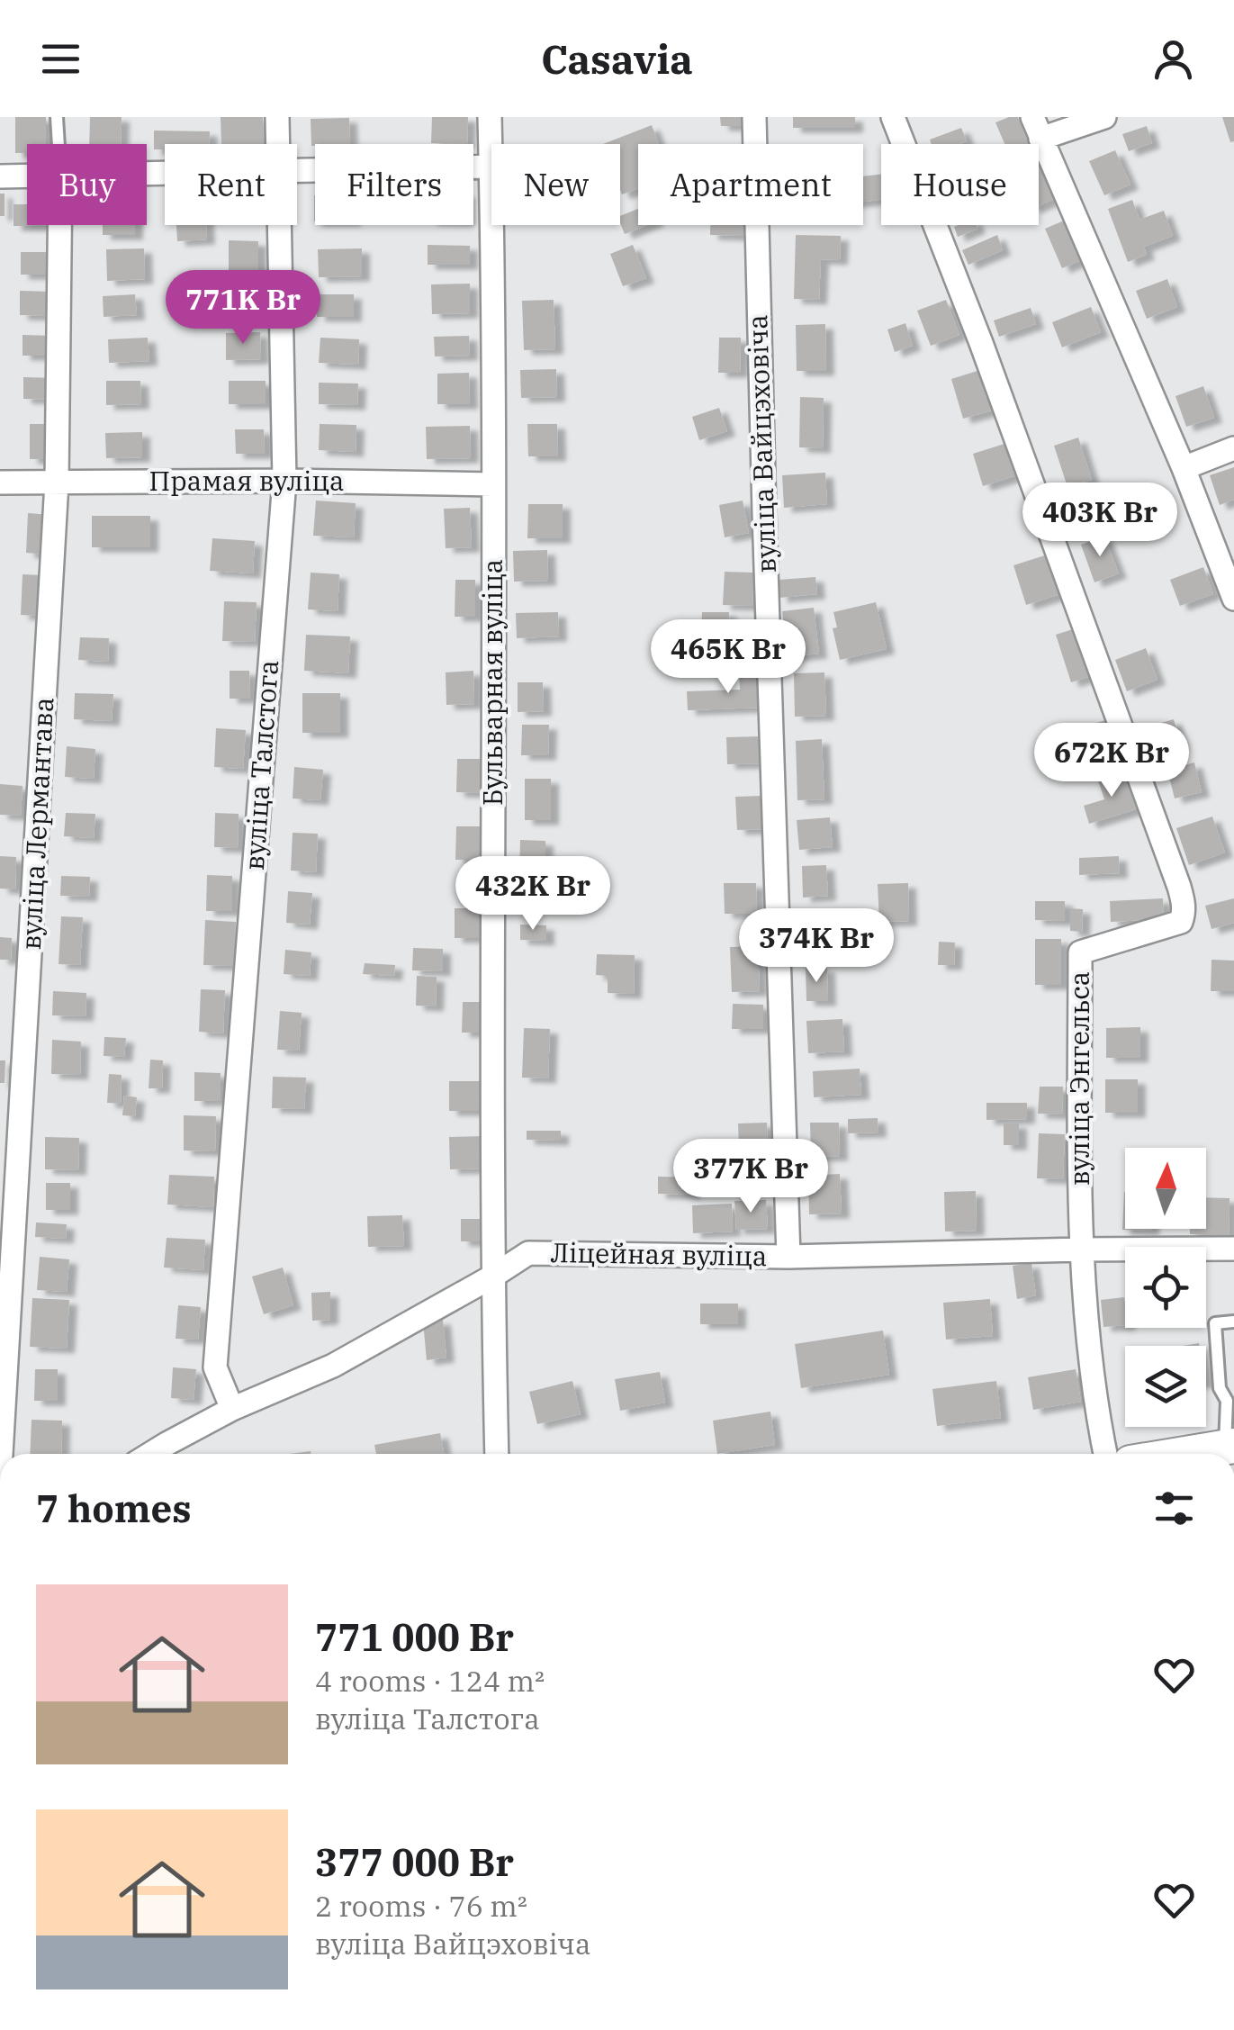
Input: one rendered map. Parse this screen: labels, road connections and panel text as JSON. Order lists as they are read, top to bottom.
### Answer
{
  "streets": {
    "street": [
      "вуліца Вайцэховіча",
      "Прамая вуліца",
      "Бульварная вуліца",
      "вуліца Талстога",
      "вуліца Лермантава",
      "вуліца Энгельса",
      "Ліцейная вуліца"
    ]
  },
  "crossings": [
    ["вуліца Вайцэховіча", "Ліцейная вуліца"],
    ["Прамая вуліца", "Бульварная вуліца"],
    ["Прамая вуліца", "вуліца Талстога"],
    ["Прамая вуліца", "вуліца Лермантава"],
    ["Бульварная вуліца", "Ліцейная вуліца"],
    ["вуліца Талстога", "Ліцейная вуліца"],
    ["вуліца Энгельса", "Ліцейная вуліца"]
  ],
  "north": "top",
  "page": {
    "header": "Casavia",
    "chip": [
      "Buy",
      "Rent",
      "Filters",
      "New",
      "Apartment",
      "House"
    ],
    "price": [
      "771K Br",
      "403K Br",
      "465K Br",
      "672K Br",
      "432K Br",
      "374K Br",
      "377K Br"
    ],
    "heading": "7 homes",
    "list": [
      {
        "name": "771 000 Br",
        "note": "4 rooms · 124 m² · вуліца Талстога"
      },
      {
        "name": "377 000 Br",
        "note": "2 rooms · 76 m² · вуліца Вайцэховіча"
      }
    ]
  }
}
